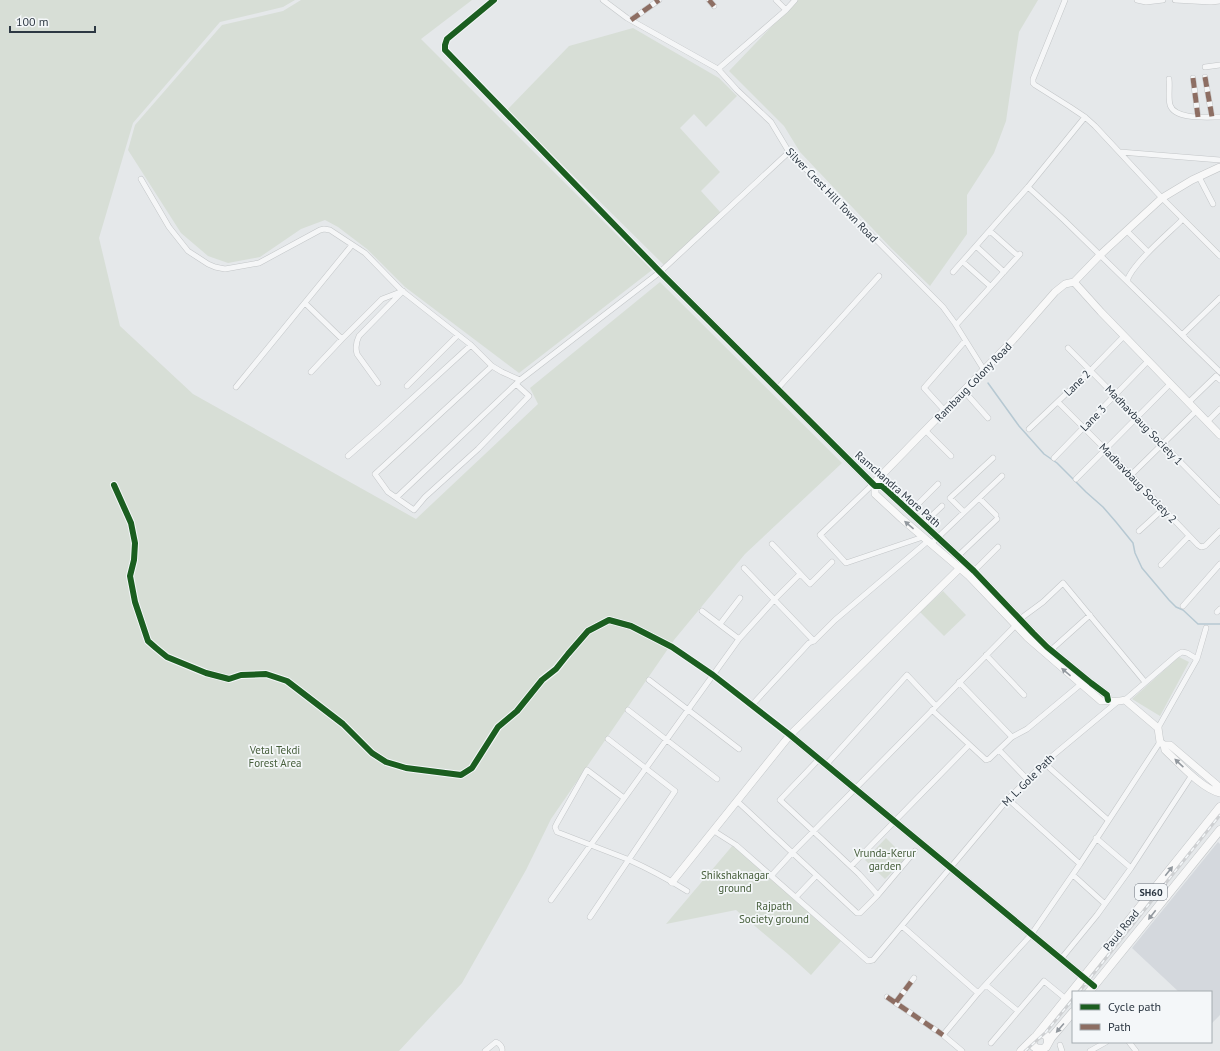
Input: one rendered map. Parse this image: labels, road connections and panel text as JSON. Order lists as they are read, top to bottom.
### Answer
{
  "streets": {
    "main road": ["SH60", "Paud Road"],
    "street": [
      "Silver Crest Hill Town Road",
      "Rambaug Colony Road",
      "Lane 2",
      "Lane 3",
      "Madhavbaug Society 1",
      "Madhavbaug Society 2",
      "Ramchandra More Path",
      "M. L. Gole Path"
    ]
  },
  "crossings": [
    ["Silver Crest Hill Town Road", "Rambaug Colony Road"],
    ["Rambaug Colony Road", "Ramchandra More Path"],
    ["Lane 2", "Madhavbaug Society 1"],
    ["Lane 2", "Madhavbaug Society 2"],
    ["Lane 3", "Madhavbaug Society 1"],
    ["Lane 3", "Madhavbaug Society 2"]
  ],
  "parks": [
    "Vetal Tekdi Forest Area",
    "Vrunda-Kerur garden",
    "Shikshaknagar ground",
    "Rajpath Society ground"
  ],
  "legend": ["Cycle path", "Path"],
  "scale_bar": "100 m"
}
